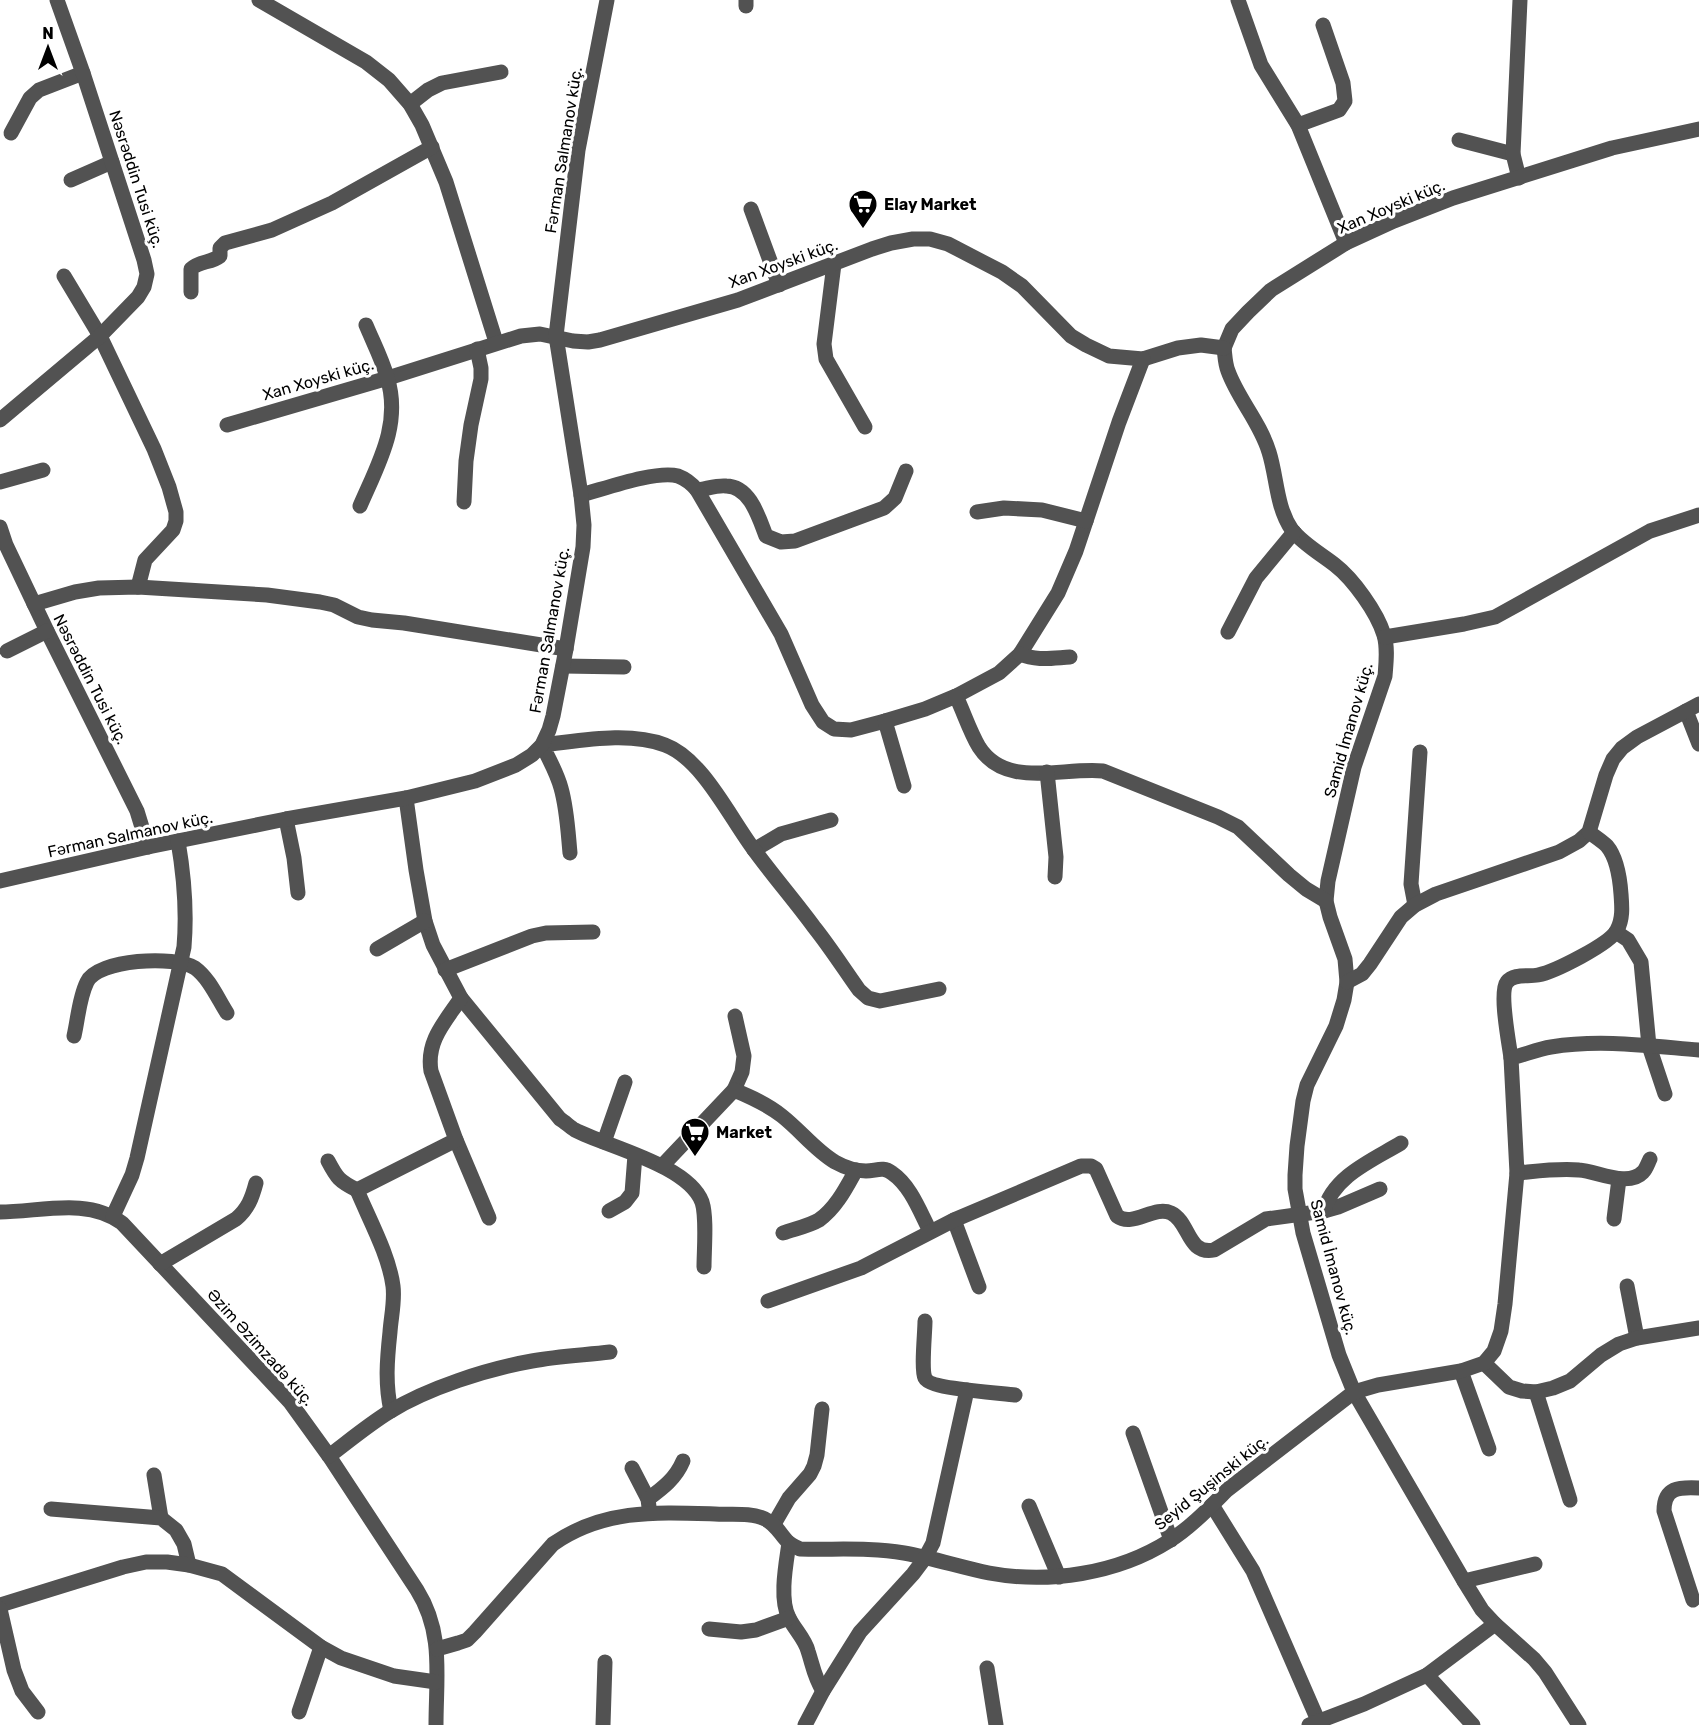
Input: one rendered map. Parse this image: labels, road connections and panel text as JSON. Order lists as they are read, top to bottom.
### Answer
{
  "streets": {
    "street": [
      "Fərman Salmanov küç.",
      "Nəsrəddin Tusi küç.",
      "Xan Xoyski küç.",
      "Samid İmanov küç.",
      "Əzim Əzimzadə küç.",
      "Seyid Şuşinski küç."
    ]
  },
  "crossings": [
    ["Fərman Salmanov küç.", "Nəsrəddin Tusi küç."],
    ["Fərman Salmanov küç.", "Xan Xoyski küç."],
    ["Xan Xoyski küç.", "Samid İmanov küç."],
    ["Samid İmanov küç.", "Seyid Şuşinski küç."]
  ],
  "places": {
    "supermarket": ["Elay Market", "Market"]
  },
  "north": "top"
}
